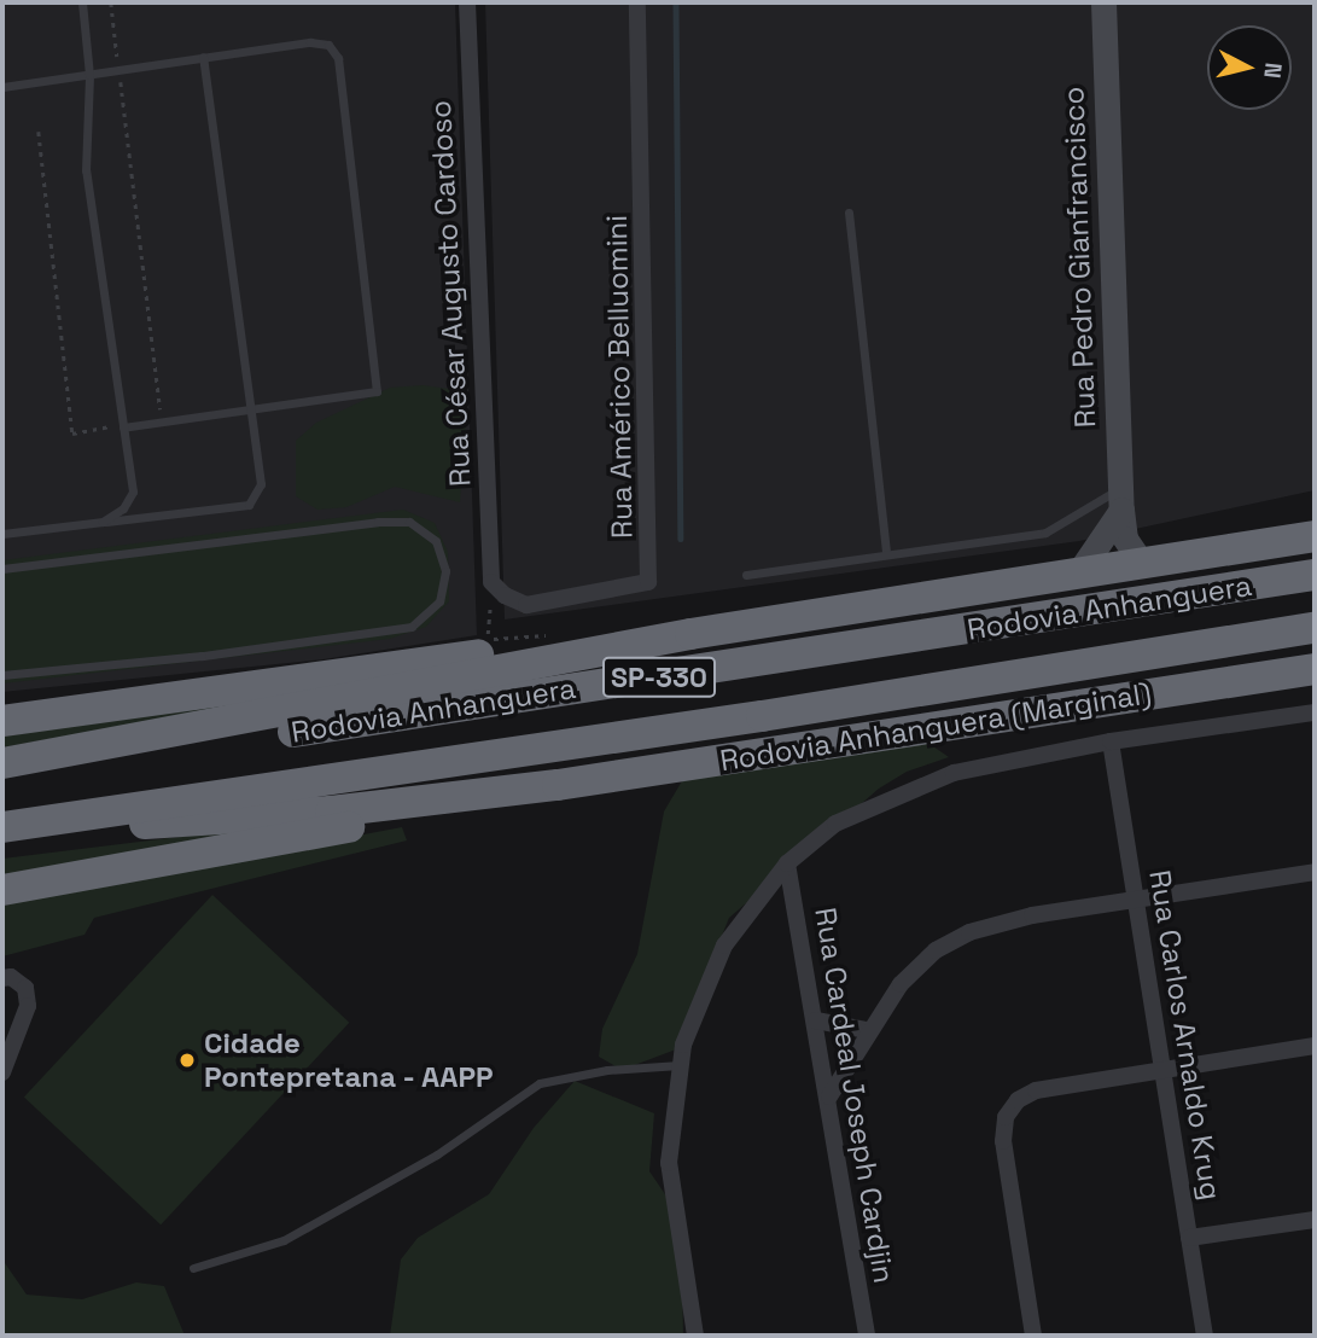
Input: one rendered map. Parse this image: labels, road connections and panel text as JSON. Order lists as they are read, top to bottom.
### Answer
{
  "streets": {
    "highway": ["Rodovia Anhanguera", "SP-330", "Rodovia Anhanguera (Marginal)"],
    "street": [
      "Rua Pedro Gianfrancisco",
      "Rua César Augusto Cardoso",
      "Rua Américo Belluomini",
      "Rua Carlos Arnaldo Krug",
      "Rua Cardeal Joseph Cardjin"
    ]
  },
  "crossings": [
    ["Rua César Augusto Cardoso", "Rua Américo Belluomini"]
  ],
  "places": ["Cidade Pontepretana - AAPP"],
  "north": "right"
}
